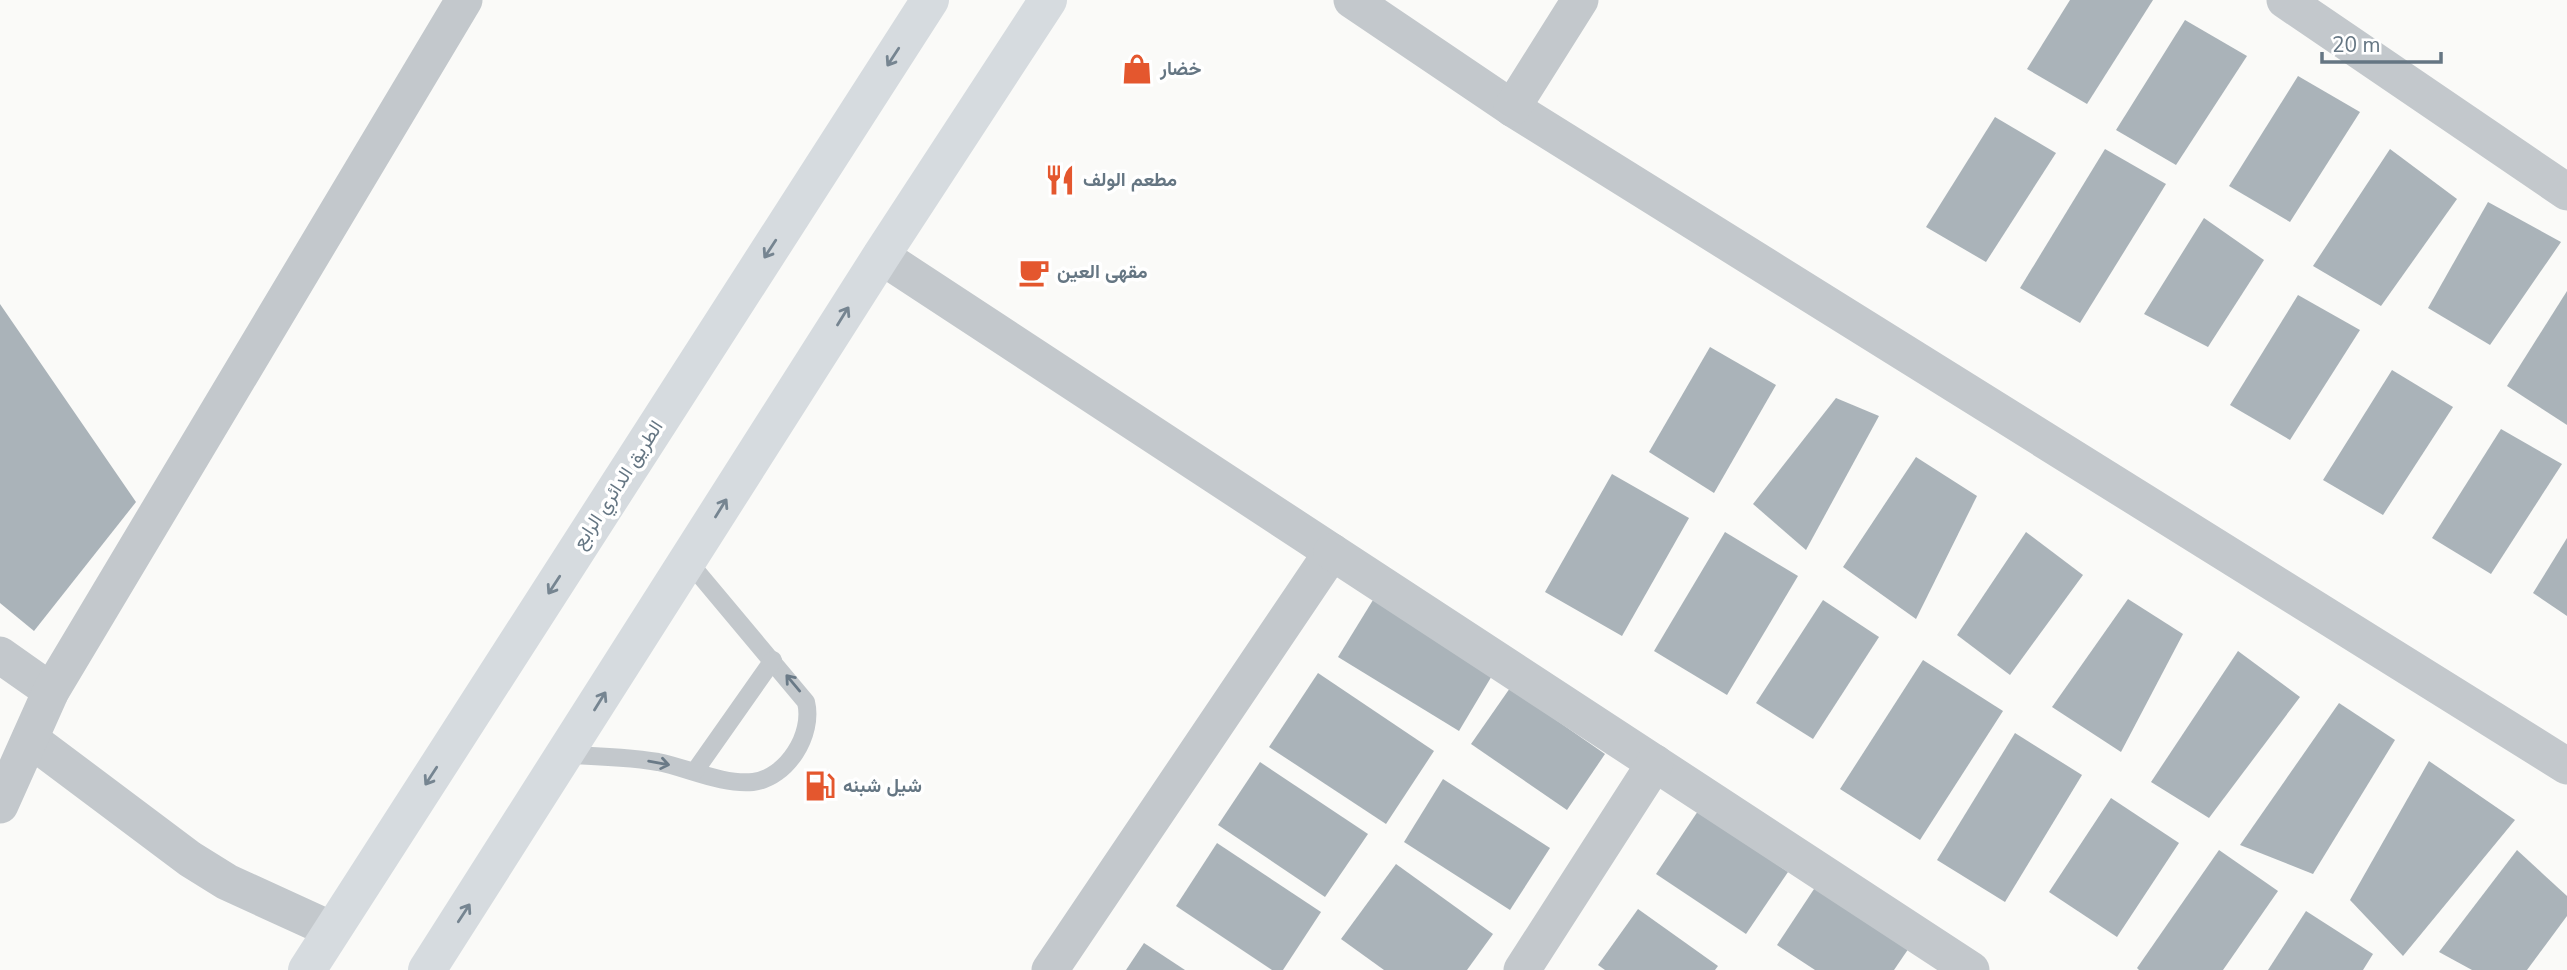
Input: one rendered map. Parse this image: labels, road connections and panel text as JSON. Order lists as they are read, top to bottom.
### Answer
{
  "streets": {
    "main road": ["الطريق الدائري الرابع"]
  },
  "places": {
    "shop": ["خضار"],
    "restaurant": ["مطعم الولف"],
    "cafe": ["مقهى العين"],
    "fuel station": ["شيل شبنه"]
  },
  "scale_bar": "20 m"
}
